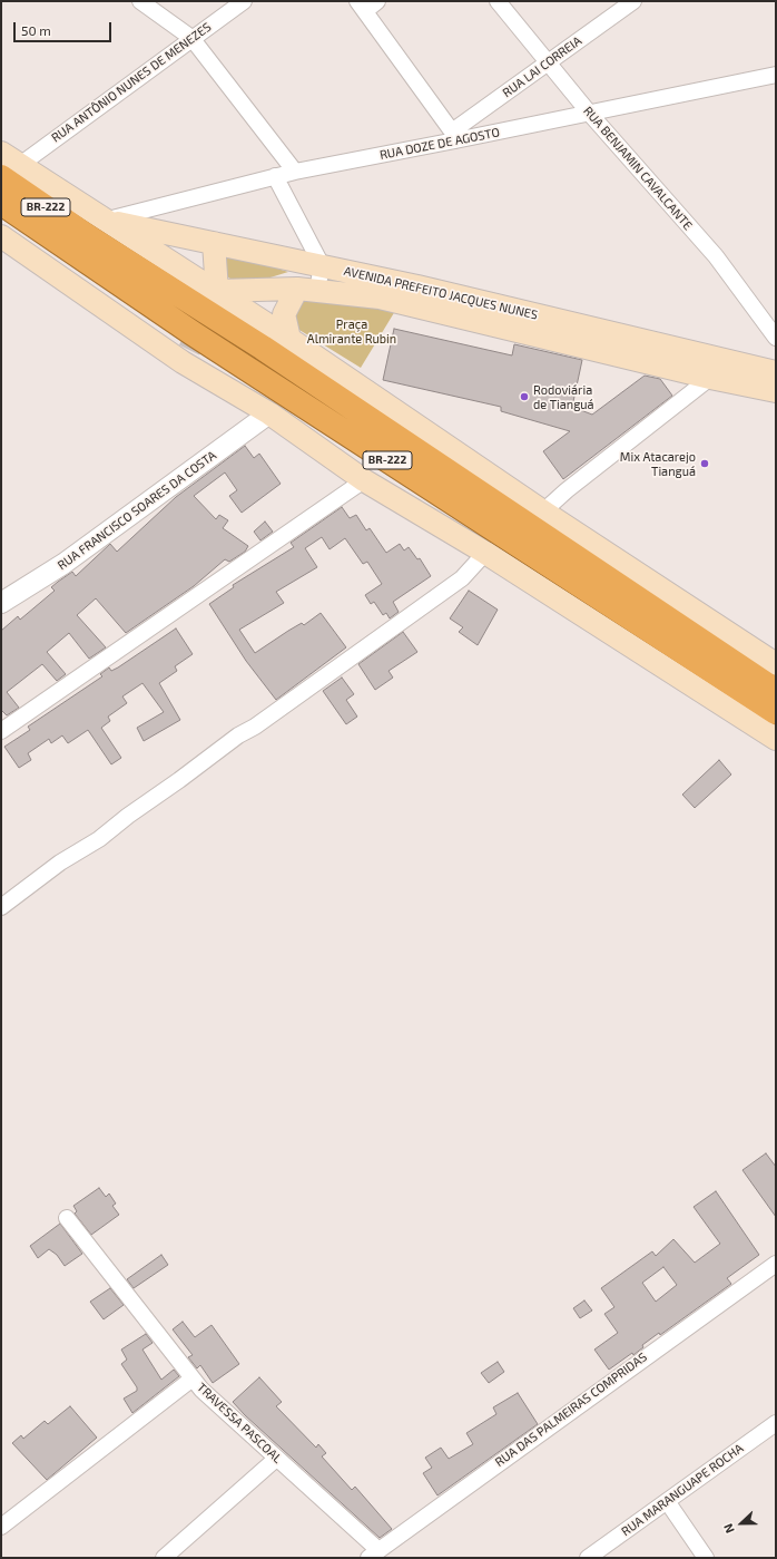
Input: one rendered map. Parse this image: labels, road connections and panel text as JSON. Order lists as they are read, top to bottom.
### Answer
{
  "streets": {
    "highway": ["BR-222"],
    "main road": ["AVENIDA PREFEITO JACQUES NUNES"],
    "street": [
      "RUA LAI CORREIA",
      "RUA ANTÔNIO NUNES DE MENEZES",
      "RUA DOZE DE AGOSTO",
      "RUA BENJAMIN CAVALCANTE",
      "RUA FRANCISCO SOARES DA COSTA",
      "RUA DAS PALMEIRAS COMPRIDAS",
      "TRAVESSA PASCOAL",
      "RUA MARANGUAPE ROCHA"
    ]
  },
  "crossings": [
    ["RUA LAI CORREIA", "RUA DOZE DE AGOSTO"],
    ["RUA LAI CORREIA", "RUA BENJAMIN CAVALCANTE"],
    ["RUA ANTÔNIO NUNES DE MENEZES", "BR-222"],
    ["RUA DOZE DE AGOSTO", "RUA BENJAMIN CAVALCANTE"],
    ["RUA DOZE DE AGOSTO", "BR-222"],
    ["RUA DOZE DE AGOSTO", "AVENIDA PREFEITO JACQUES NUNES"],
    ["BR-222", "AVENIDA PREFEITO JACQUES NUNES"],
    ["RUA DAS PALMEIRAS COMPRIDAS", "TRAVESSA PASCOAL"]
  ],
  "parks": ["Praça Almirante Rubin"],
  "places": ["Rodoviária de Tianguá", "Mix Atacarejo Tianguá"],
  "scale_bar": "50 m",
  "north": "left"
}
